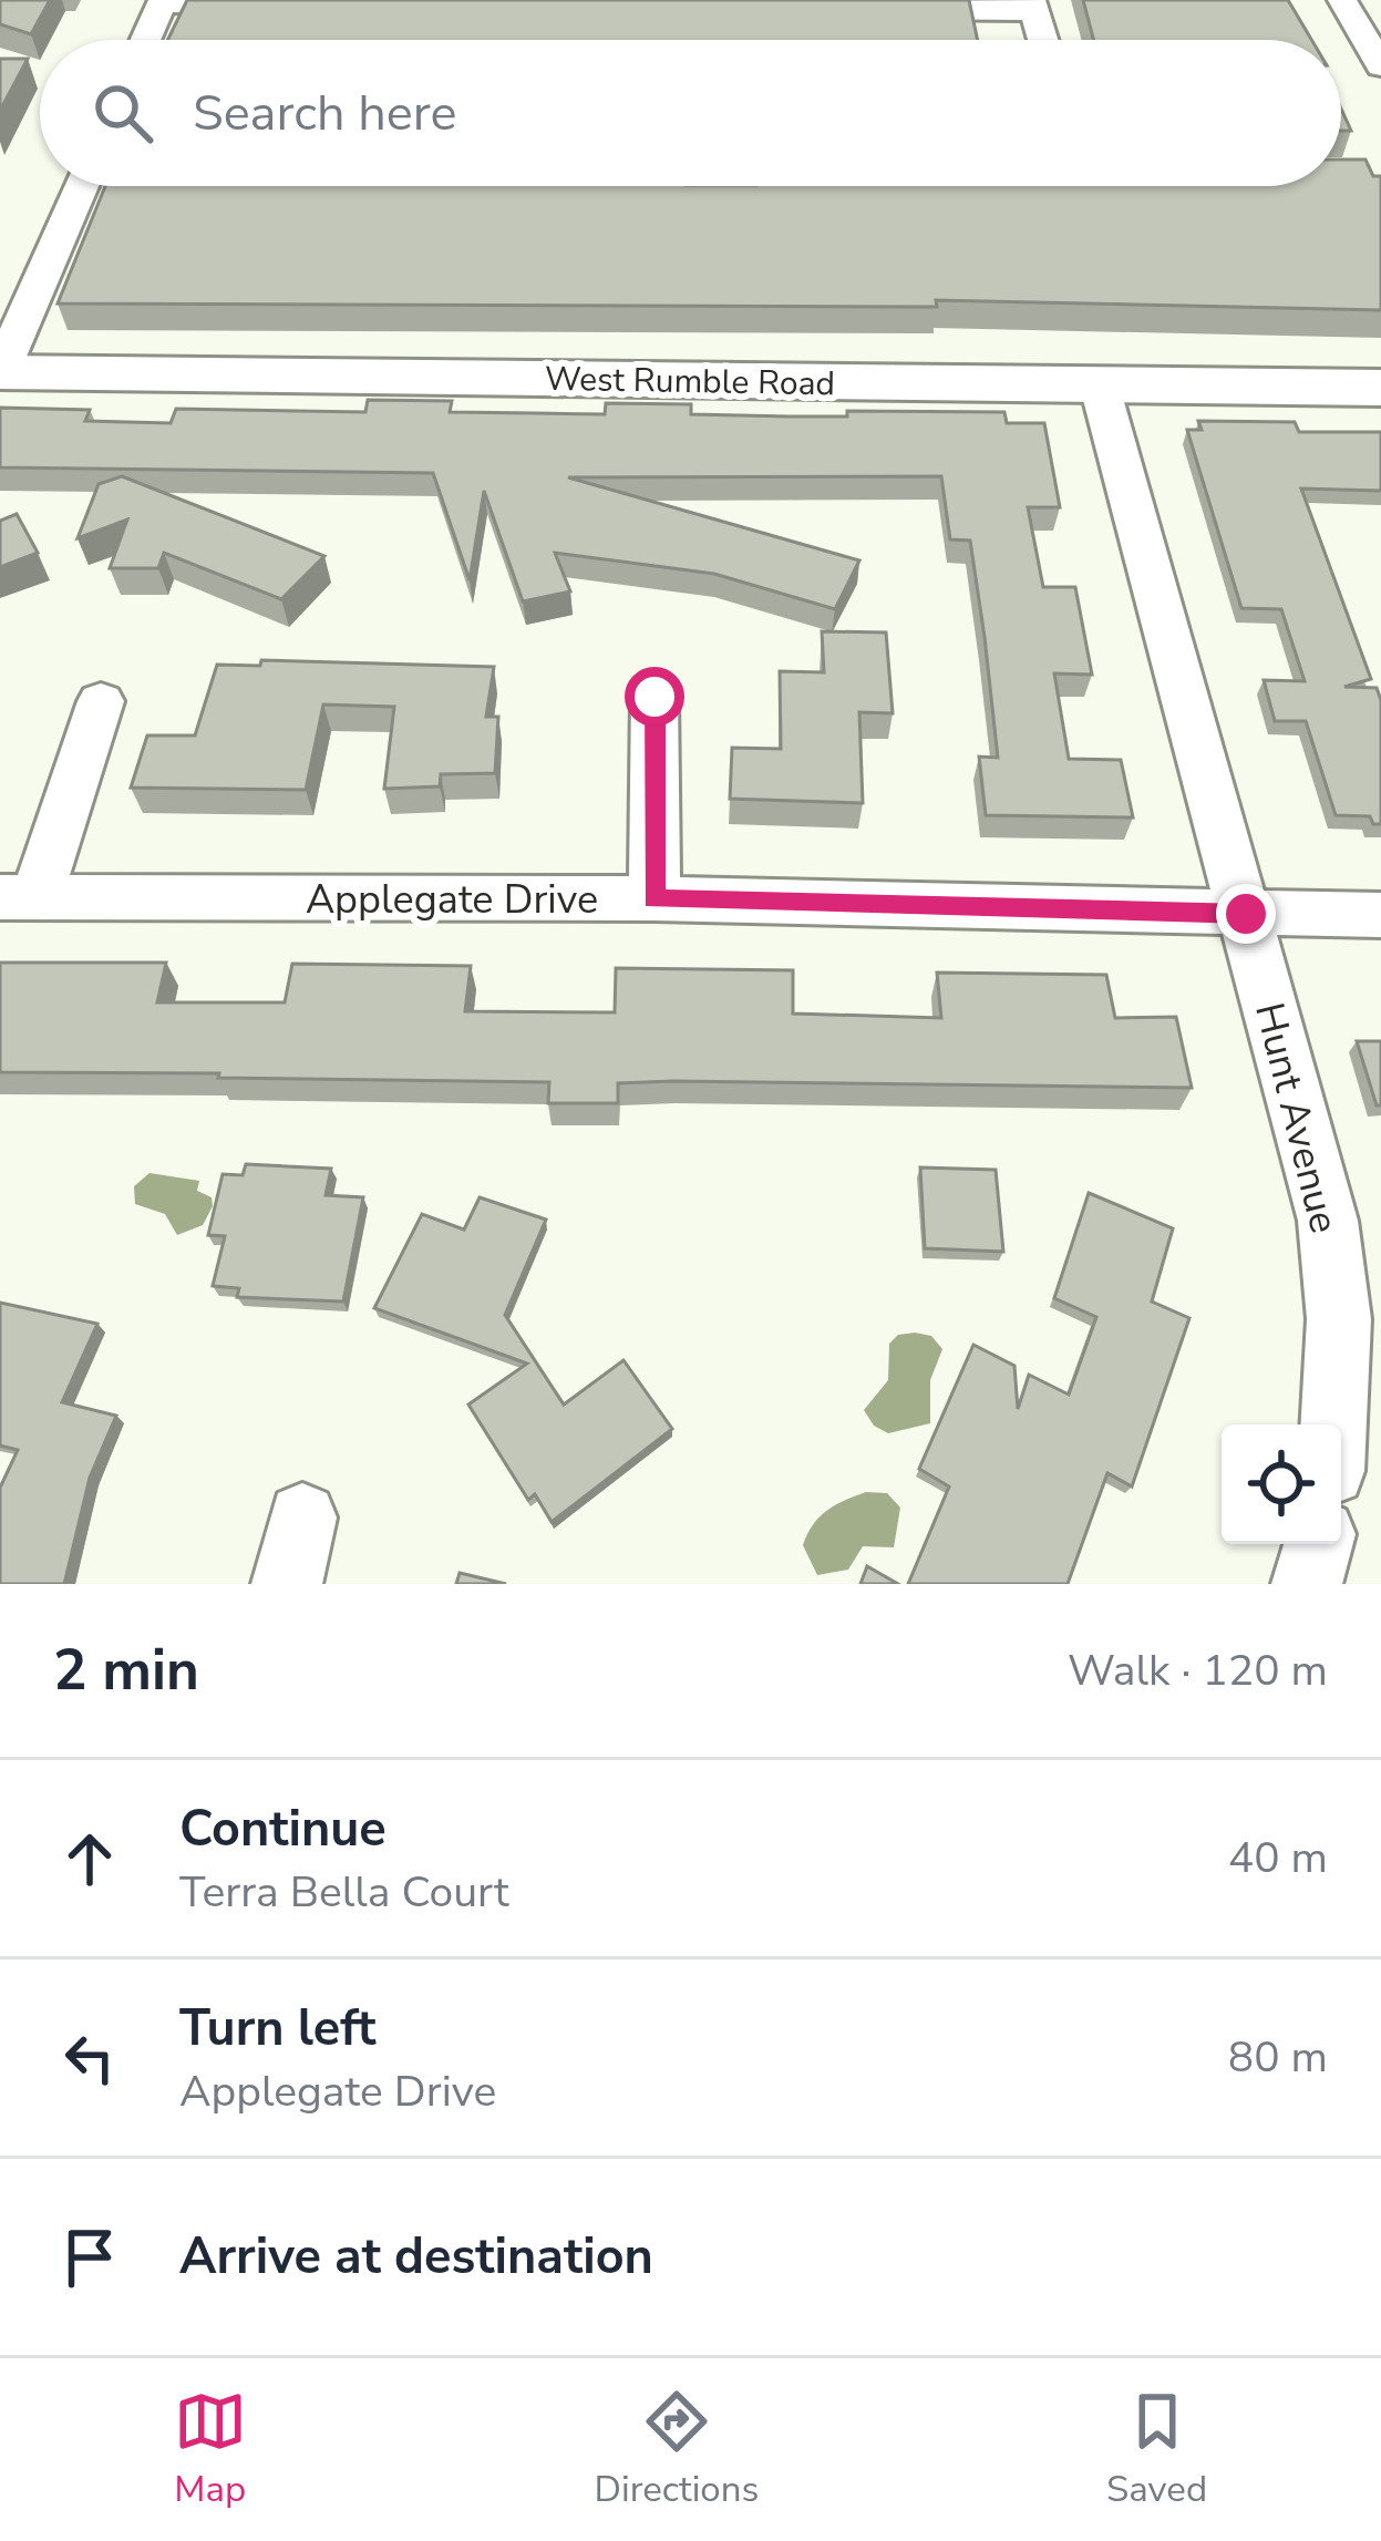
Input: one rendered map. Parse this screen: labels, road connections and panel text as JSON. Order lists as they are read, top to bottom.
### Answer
{
  "streets": {
    "street": ["West Rumble Road", "Applegate Drive", "Hunt Avenue"]
  },
  "crossings": [
    ["West Rumble Road", "Hunt Avenue"],
    ["Applegate Drive", "Hunt Avenue"]
  ],
  "page": {
    "search": "Search here",
    "heading": ["2 min", "Walk · 120 m"],
    "list": [
      ["Continue", "Terra Bella Court", "40 m"],
      ["Turn left", "Applegate Drive", "80 m"],
      "Arrive at destination"
    ],
    "nav": ["Map", "Directions", "Saved"]
  }
}
